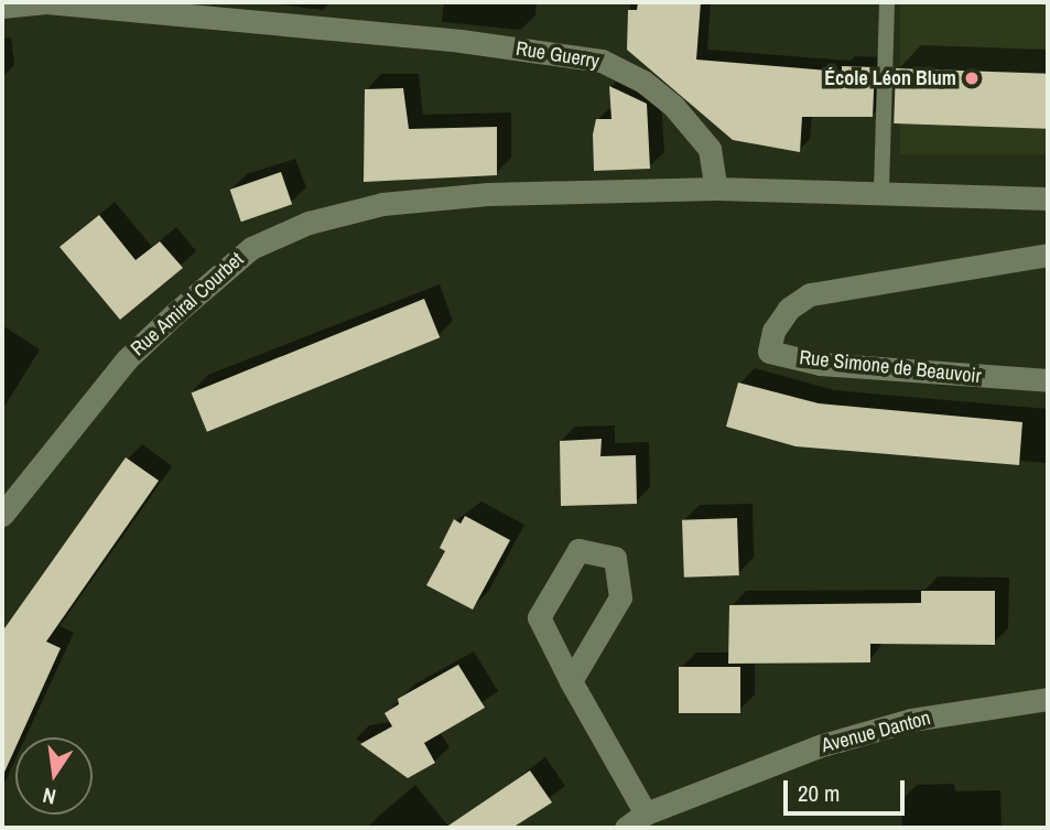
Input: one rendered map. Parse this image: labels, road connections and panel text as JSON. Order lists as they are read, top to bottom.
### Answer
{
  "streets": {
    "street": [
      "Rue Guerry",
      "Rue Amiral Courbet",
      "Rue Simone de Beauvoir",
      "Avenue Danton"
    ]
  },
  "crossings": [
    ["Rue Guerry", "Rue Amiral Courbet"]
  ],
  "places": ["École Léon Blum"],
  "scale_bar": "20 m",
  "north": "bottom"
}
